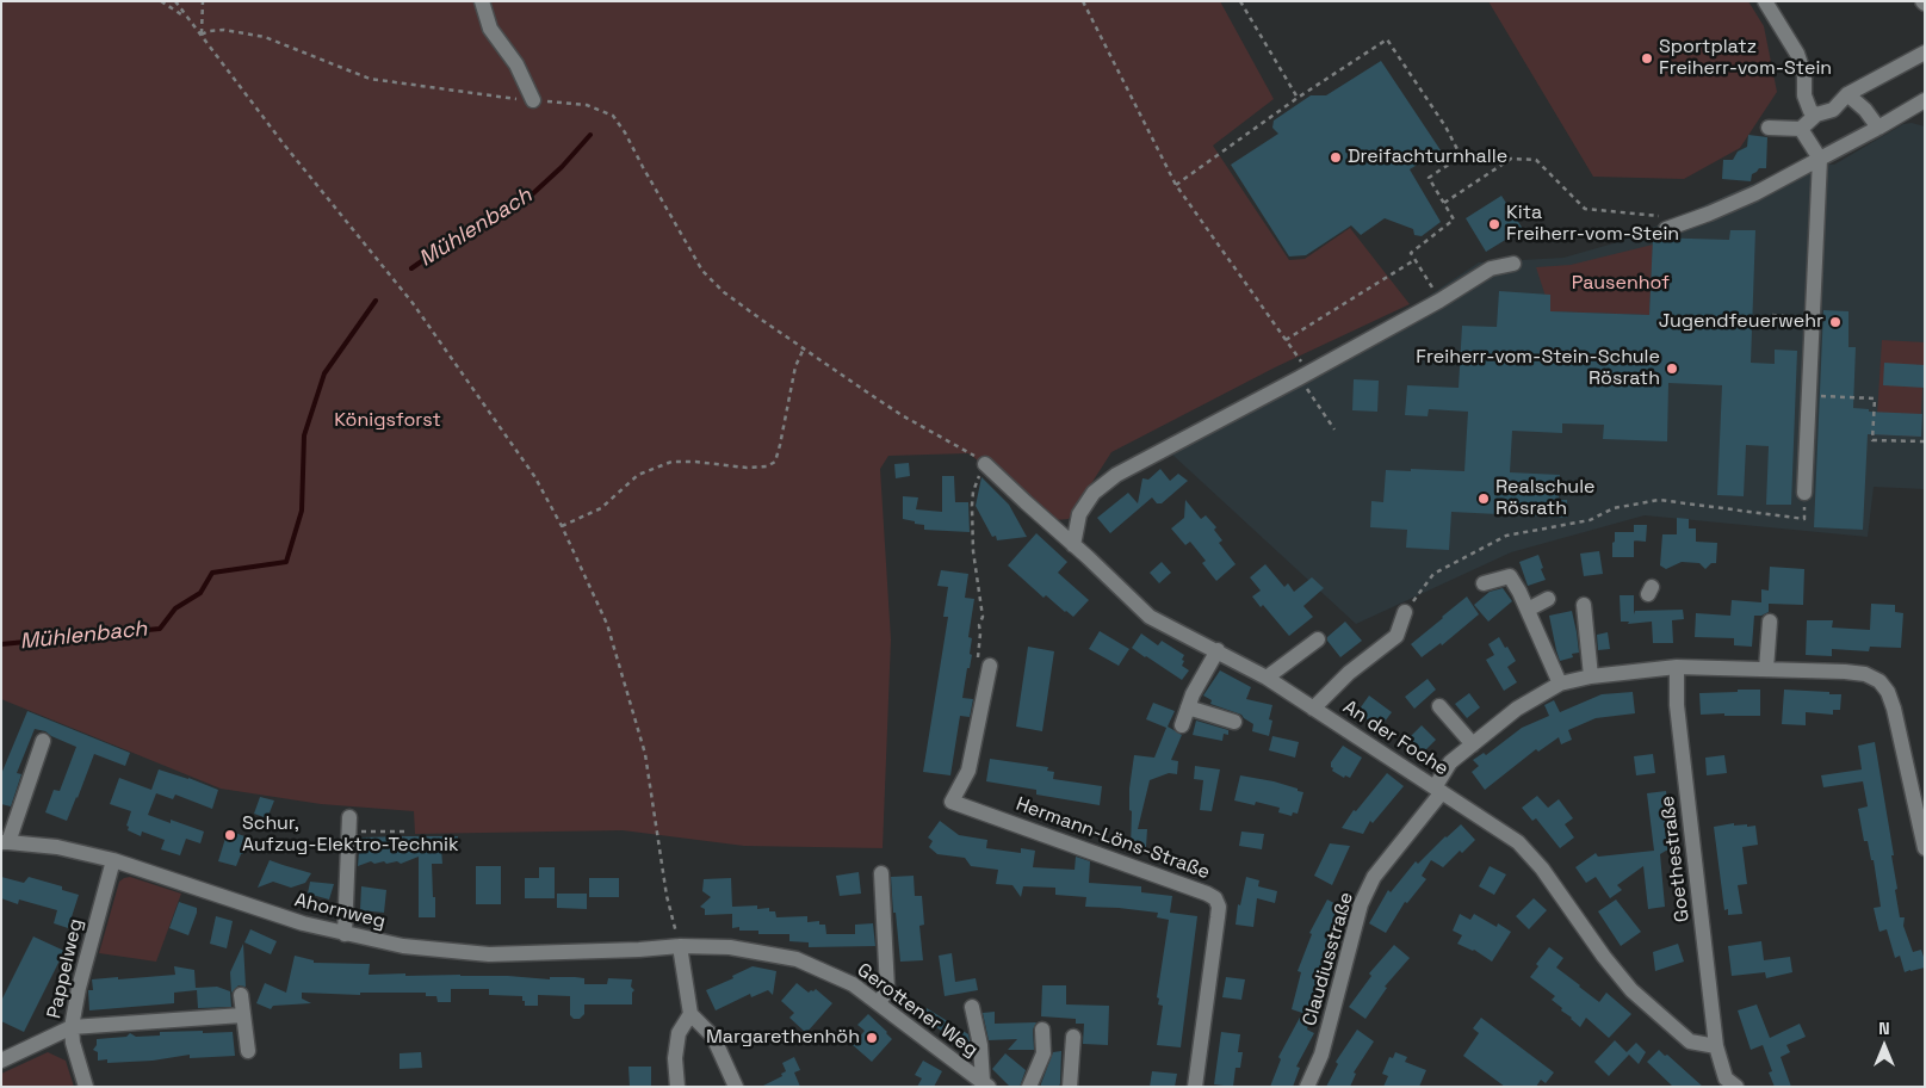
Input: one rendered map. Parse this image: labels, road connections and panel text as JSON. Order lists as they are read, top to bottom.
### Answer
{
  "streets": {
    "street": [
      "An der Foche",
      "Hermann-Löns-Straße",
      "Goethestraße",
      "Ahornweg",
      "Claudiusstraße",
      "Pappelweg",
      "Gerottener Weg"
    ]
  },
  "crossings": [
    ["An der Foche", "Goethestraße"],
    ["An der Foche", "Claudiusstraße"],
    ["Goethestraße", "Claudiusstraße"],
    ["Ahornweg", "Pappelweg"],
    ["Ahornweg", "Gerottener Weg"]
  ],
  "water": ["Mühlenbach"],
  "parks": ["Pausenhof", "Königsforst"],
  "places": [
    "Sportplatz Freiherr-vom-Stein",
    "Dreifachturnhalle",
    "Kita Freiherr-vom-Stein",
    "Jugendfeuerwehr",
    "Freiherr-vom-Stein-Schule Rösrath",
    "Realschule Rösrath",
    "Schur, Aufzug-Elektro-Technik",
    "Margarethenhöh"
  ],
  "north": "top"
}
